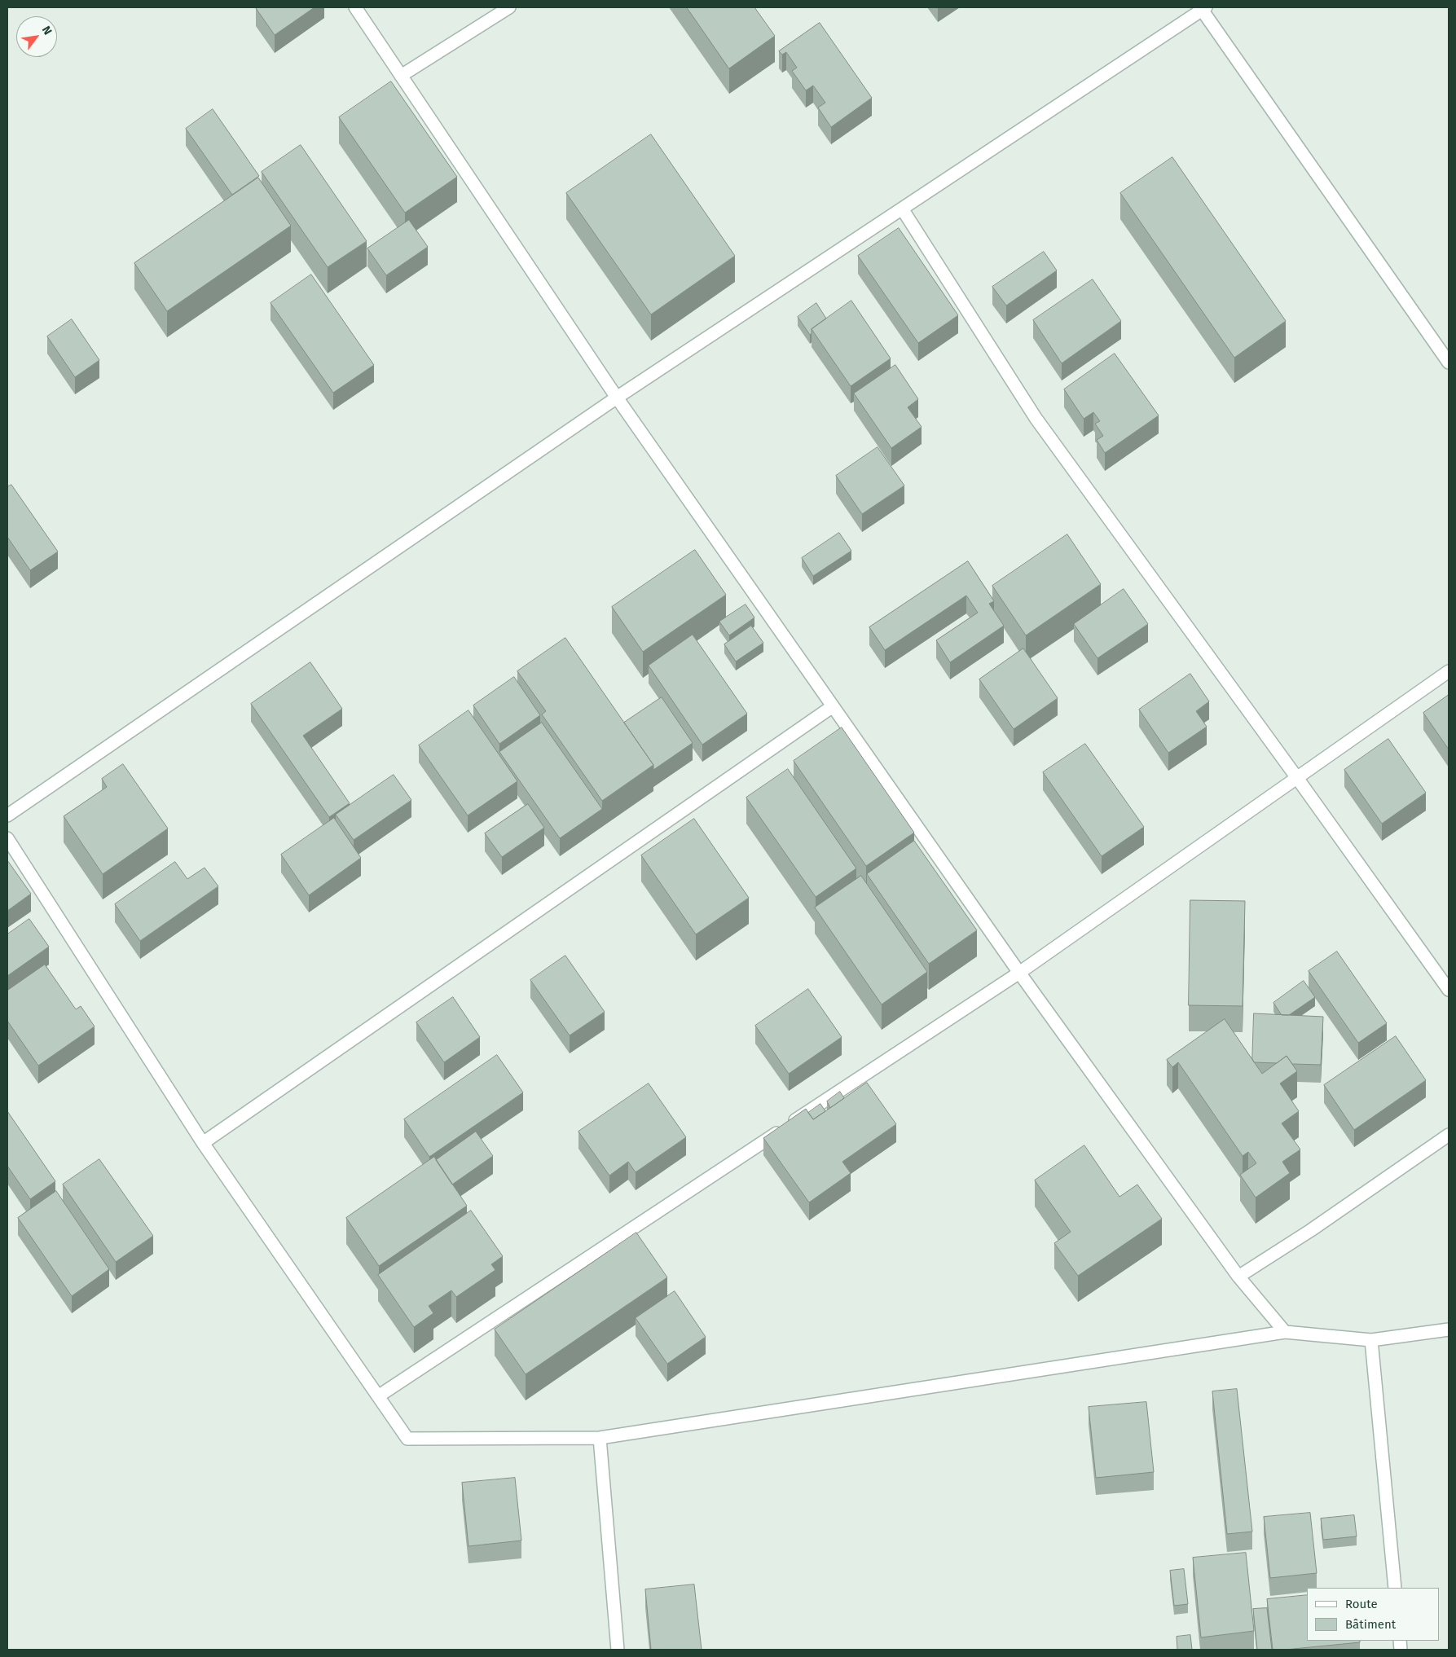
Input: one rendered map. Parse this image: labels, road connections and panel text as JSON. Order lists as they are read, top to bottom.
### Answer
{
  "legend": ["Route", "Bâtiment"],
  "north": "top right"
}
